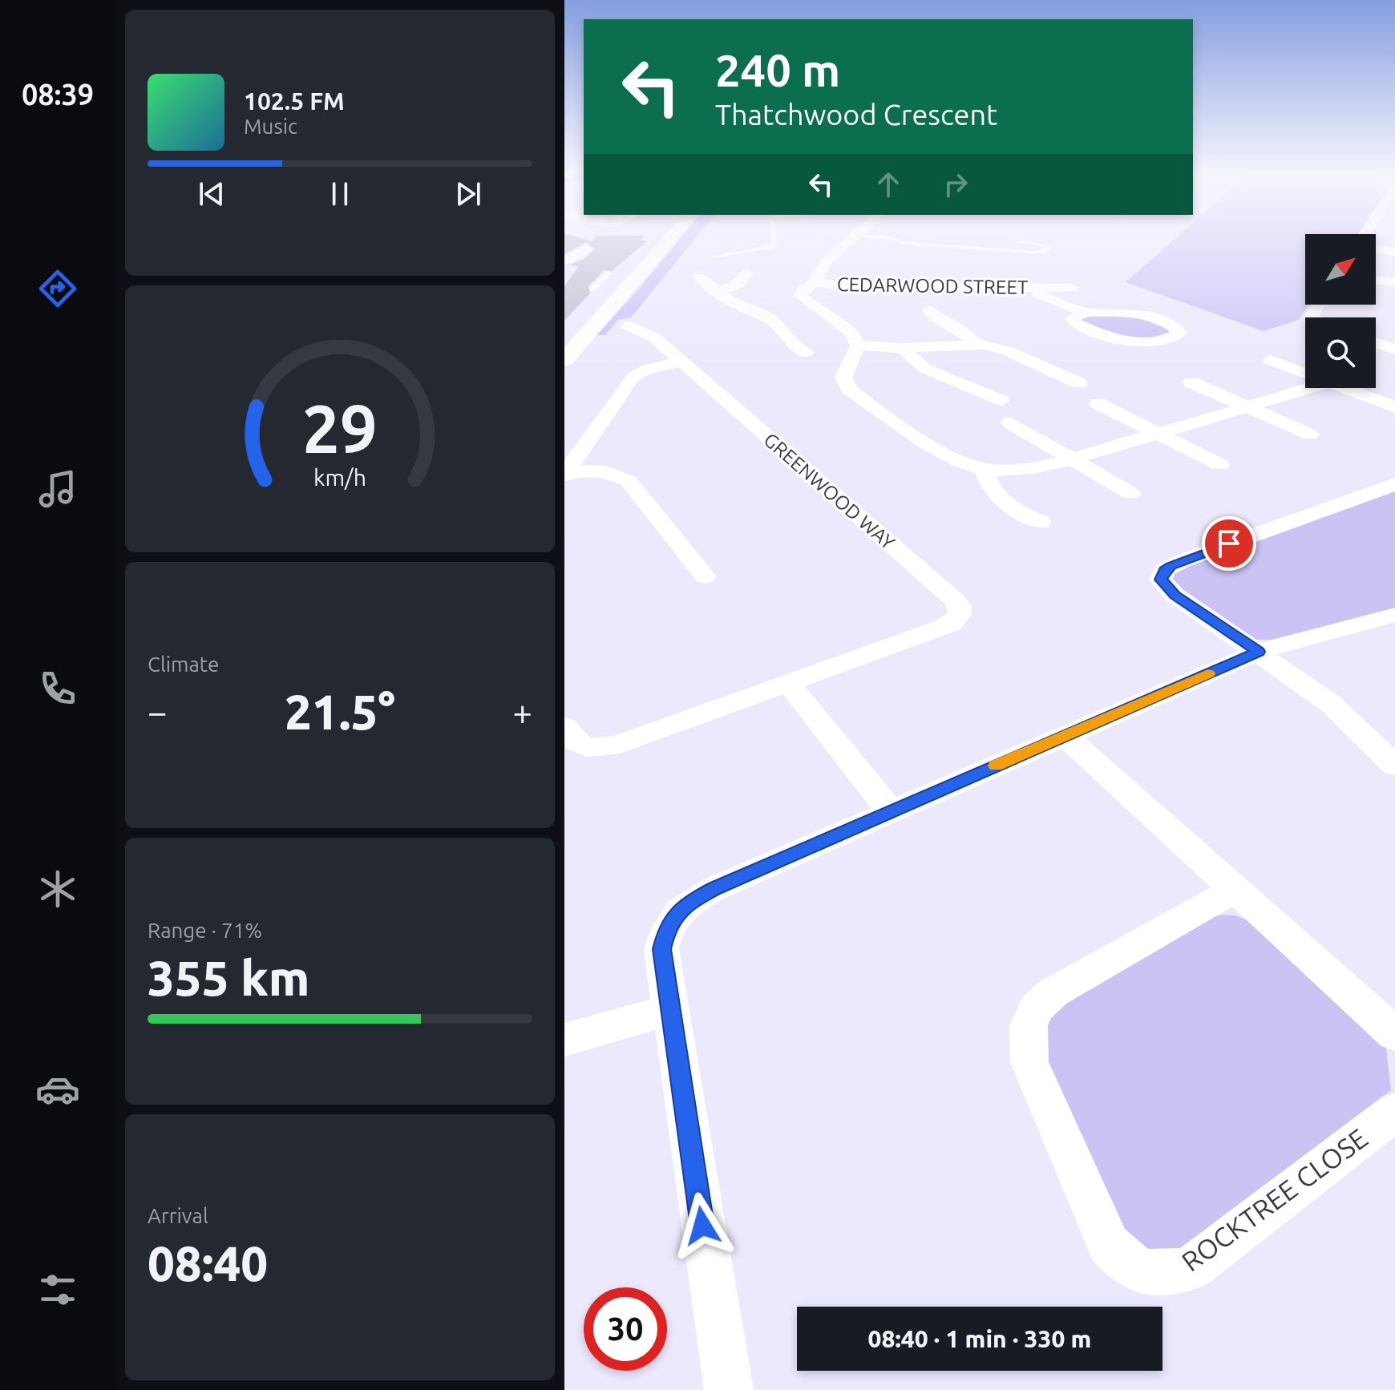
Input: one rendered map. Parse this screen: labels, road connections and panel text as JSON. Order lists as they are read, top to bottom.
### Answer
{
  "streets": {
    "street": ["CEDARWOOD STREET", "GREENWOOD WAY", "ROCKTREE CLOSE"]
  },
  "north": "top right",
  "page": {
    "tabs": "08:39",
    "turn": ["240 m", "Thatchwood Crescent"],
    "song": ["102.5 FM", "Music"],
    "tile": [
      "Climate",
      ["Range · 71%", "355 km"],
      ["Arrival", "08:40"]
    ],
    "heat": ["−", "21.5°", "+"],
    "limit": "30",
    "trip": "08:40 · 1 min · 330 m",
    "gauge": ["29", "km/h"]
  }
}
